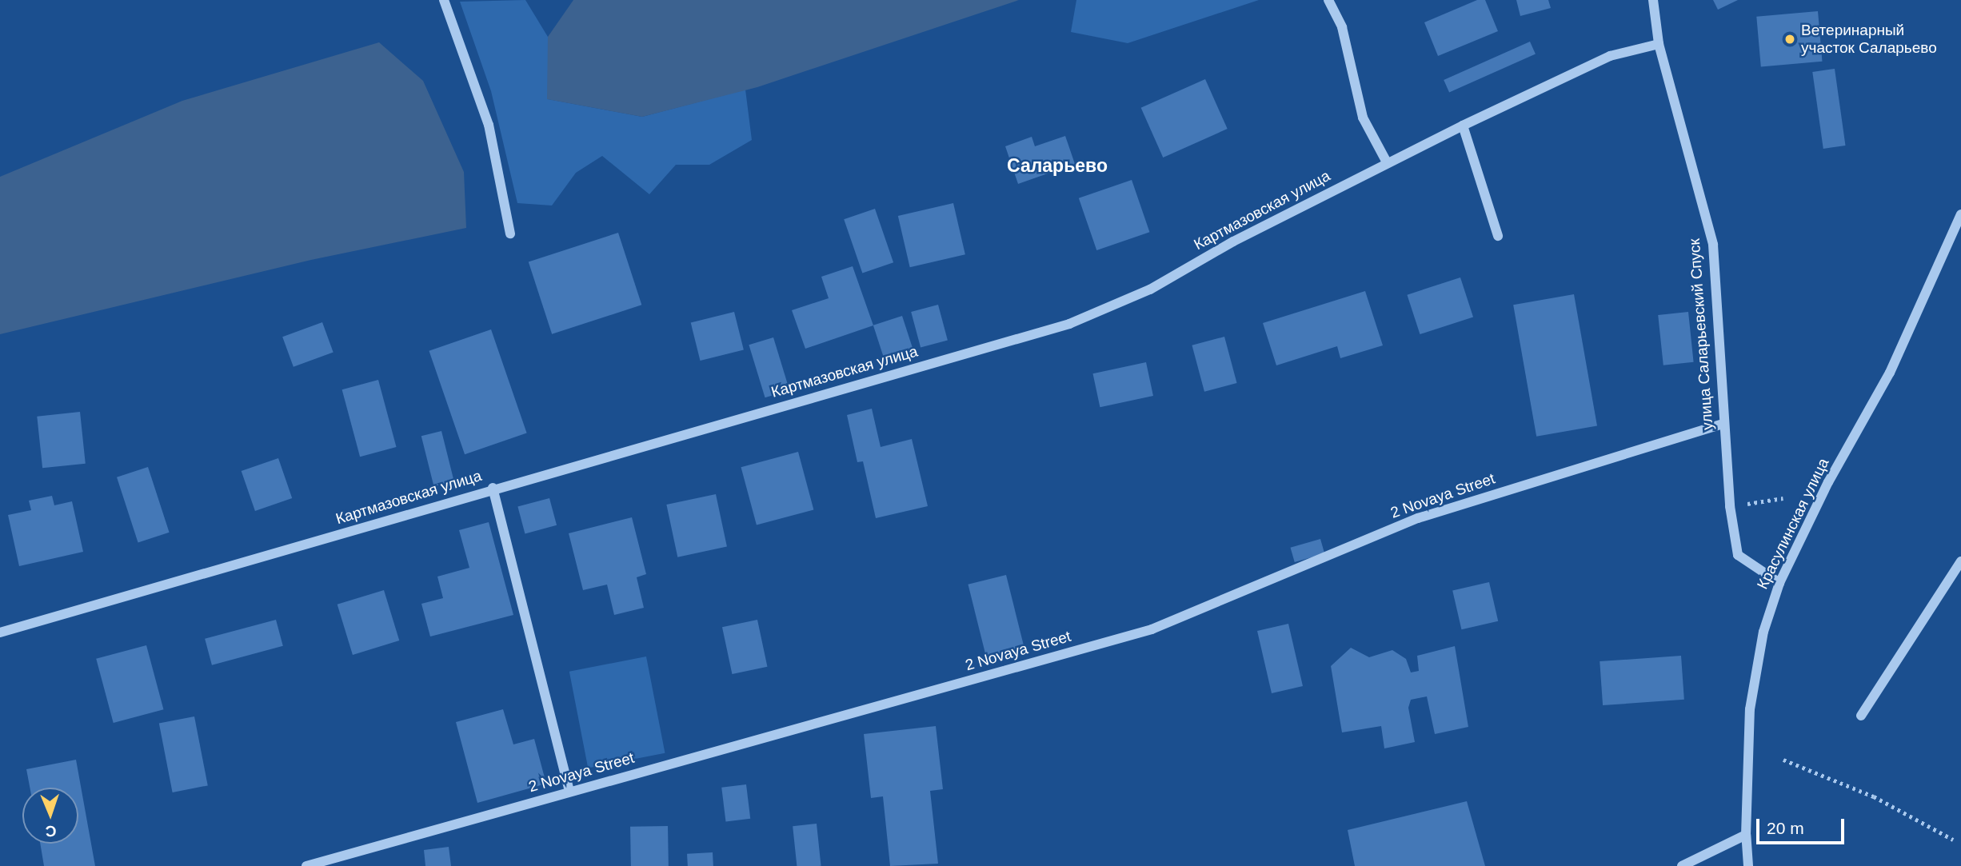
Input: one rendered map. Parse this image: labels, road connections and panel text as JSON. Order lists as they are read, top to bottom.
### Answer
{
  "streets": {
    "street": [
      "Картмазовская улица",
      "улица Саларьевский Спуск",
      "2 Novaya Street",
      "Красулинская улица"
    ]
  },
  "crossings": [
    ["Картмазовская улица", "улица Саларьевский Спуск"],
    ["улица Саларьевский Спуск", "2 Novaya Street"],
    ["улица Саларьевский Спуск", "Красулинская улица"]
  ],
  "districts": ["Саларьево"],
  "places": ["Ветеринарный участок Саларьево"],
  "scale_bar": "20 m",
  "north": "bottom"
}
